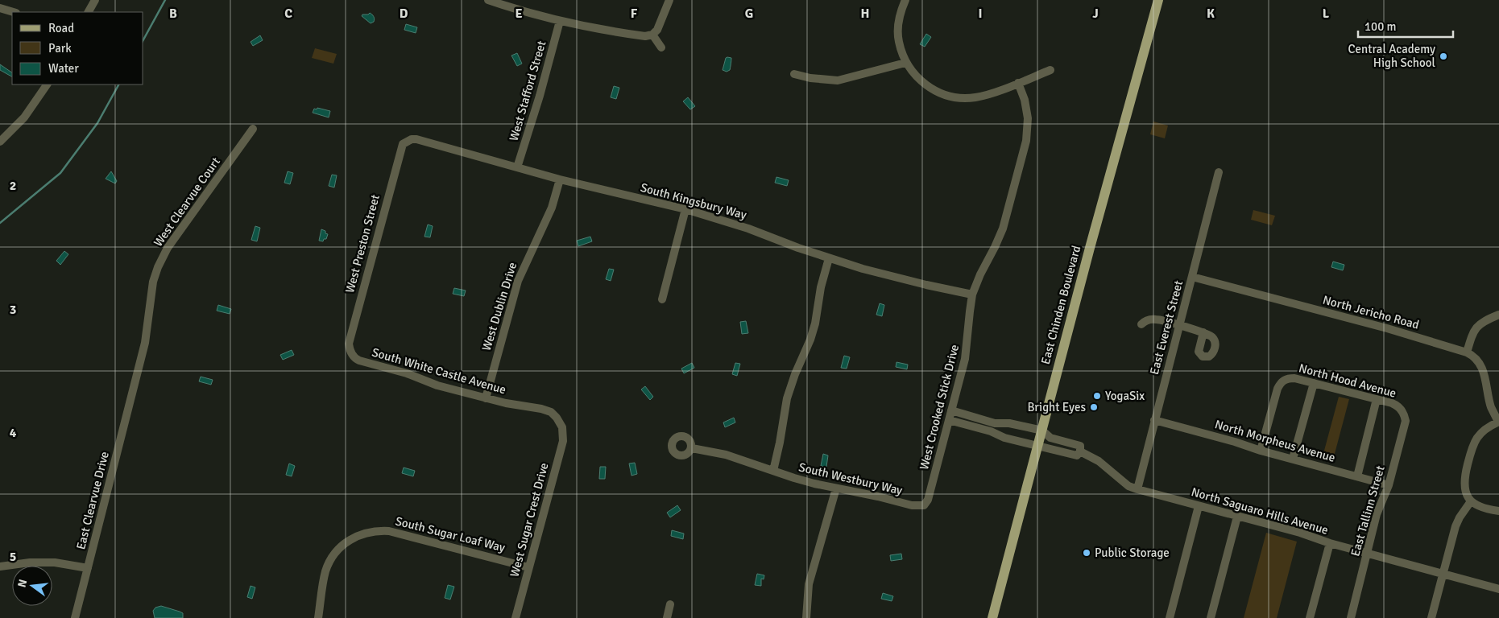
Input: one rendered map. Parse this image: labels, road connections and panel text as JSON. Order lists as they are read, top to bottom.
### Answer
{
  "streets": {
    "main road": ["East Chinden Boulevard"],
    "street": [
      "West Stafford Street",
      "South Kingsbury Way",
      "West Clearvue Court",
      "West Preston Street",
      "West Dublin Drive",
      "North Jericho Road",
      "East Everest Street",
      "South White Castle Avenue",
      "North Hood Avenue",
      "West Crooked Stick Drive",
      "North Morpheus Avenue",
      "South Westbury Way",
      "East Clearvue Drive",
      "North Saguaro Hills Avenue",
      "East Tallinn Street",
      "West Sugar Crest Drive",
      "South Sugar Loaf Way"
    ]
  },
  "crossings": [
    ["West Stafford Street", "South Kingsbury Way"],
    ["South Kingsbury Way", "West Preston Street"],
    ["South Kingsbury Way", "West Dublin Drive"],
    ["South Kingsbury Way", "West Crooked Stick Drive"],
    ["West Clearvue Court", "East Clearvue Drive"],
    ["West Preston Street", "South White Castle Avenue"],
    ["East Chinden Boulevard", "North Saguaro Hills Avenue"],
    ["West Dublin Drive", "South White Castle Avenue"],
    ["North Jericho Road", "East Everest Street"],
    ["East Everest Street", "North Morpheus Avenue"],
    ["East Everest Street", "North Saguaro Hills Avenue"],
    ["South White Castle Avenue", "West Sugar Crest Drive"],
    ["North Hood Avenue", "North Morpheus Avenue"],
    ["North Hood Avenue", "East Tallinn Street"],
    ["West Crooked Stick Drive", "South Westbury Way"],
    ["North Morpheus Avenue", "East Tallinn Street"],
    ["North Saguaro Hills Avenue", "East Tallinn Street"],
    ["West Sugar Crest Drive", "South Sugar Loaf Way"]
  ],
  "places": [
    "Central Academy High School",
    "YogaSix",
    "Bright Eyes",
    "Public Storage"
  ],
  "legend": ["Road", "Park", "Water"],
  "scale_bar": "100 m",
  "north": "left",
  "grid": {
    "columns": [
      "B",
      "C",
      "D",
      "E",
      "F",
      "G",
      "H",
      "I",
      "J",
      "K",
      "L"
    ],
    "rows": [
      "2",
      "3",
      "4",
      "5"
    ]
  }
}
